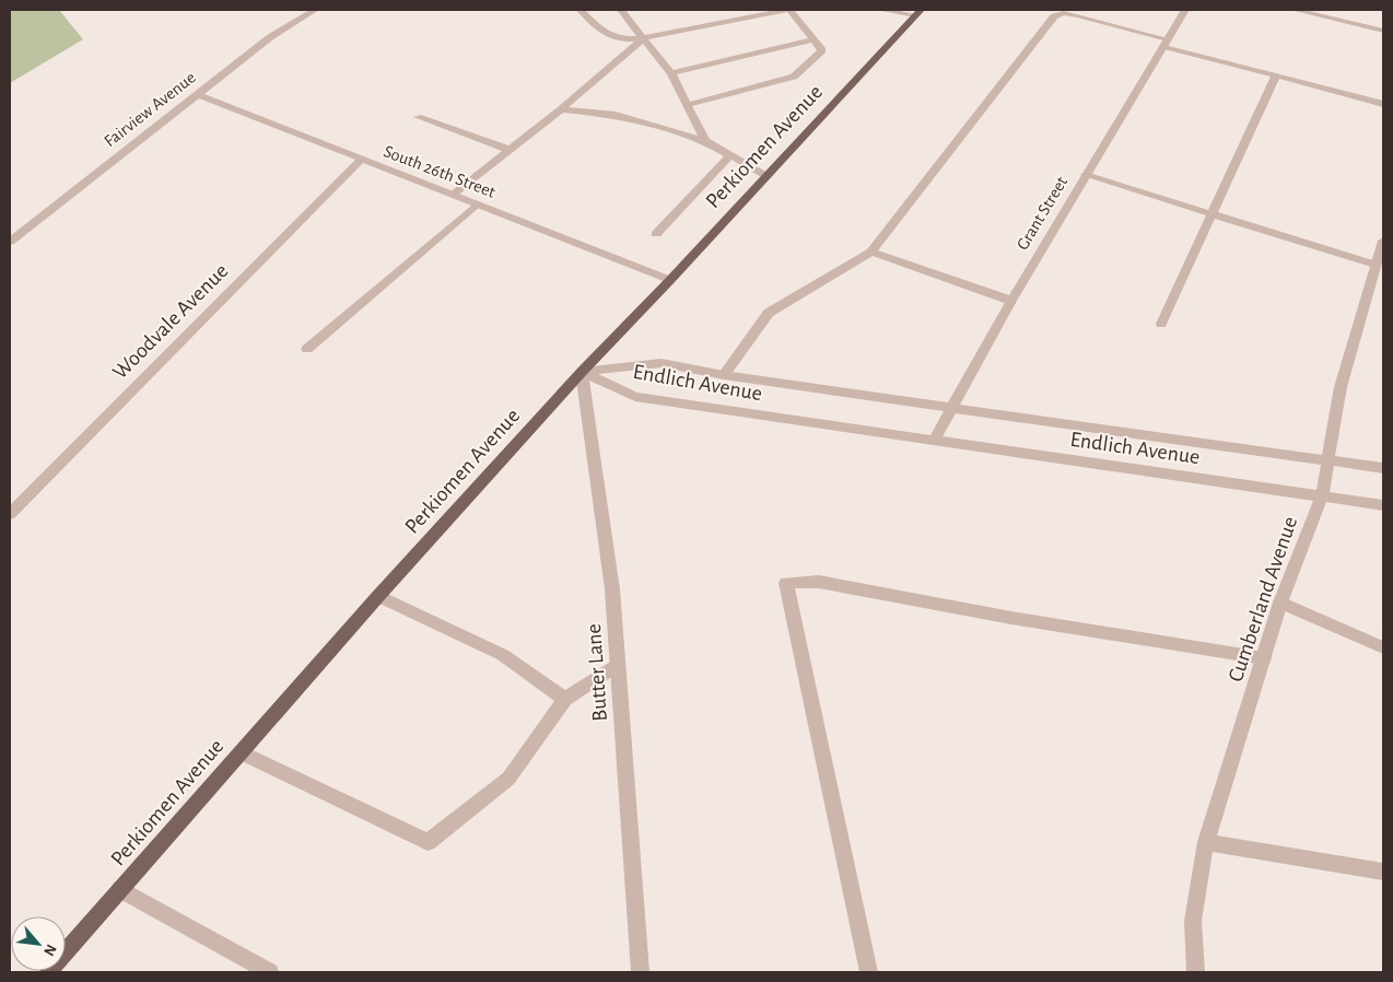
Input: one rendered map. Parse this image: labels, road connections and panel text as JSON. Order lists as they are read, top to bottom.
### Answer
{
  "streets": {
    "main road": ["Perkiomen Avenue"],
    "street": [
      "Fairview Avenue",
      "South 26th Street",
      "Grant Street",
      "Woodvale Avenue",
      "Endlich Avenue",
      "Cumberland Avenue",
      "Butter Lane"
    ]
  },
  "crossings": [
    ["Fairview Avenue", "South 26th Street"],
    ["Perkiomen Avenue", "South 26th Street"],
    ["Perkiomen Avenue", "Endlich Avenue"],
    ["Perkiomen Avenue", "Butter Lane"],
    ["South 26th Street", "Woodvale Avenue"],
    ["Grant Street", "Endlich Avenue"],
    ["Endlich Avenue", "Cumberland Avenue"],
    ["Endlich Avenue", "Butter Lane"]
  ],
  "north": "bottom right"
}
